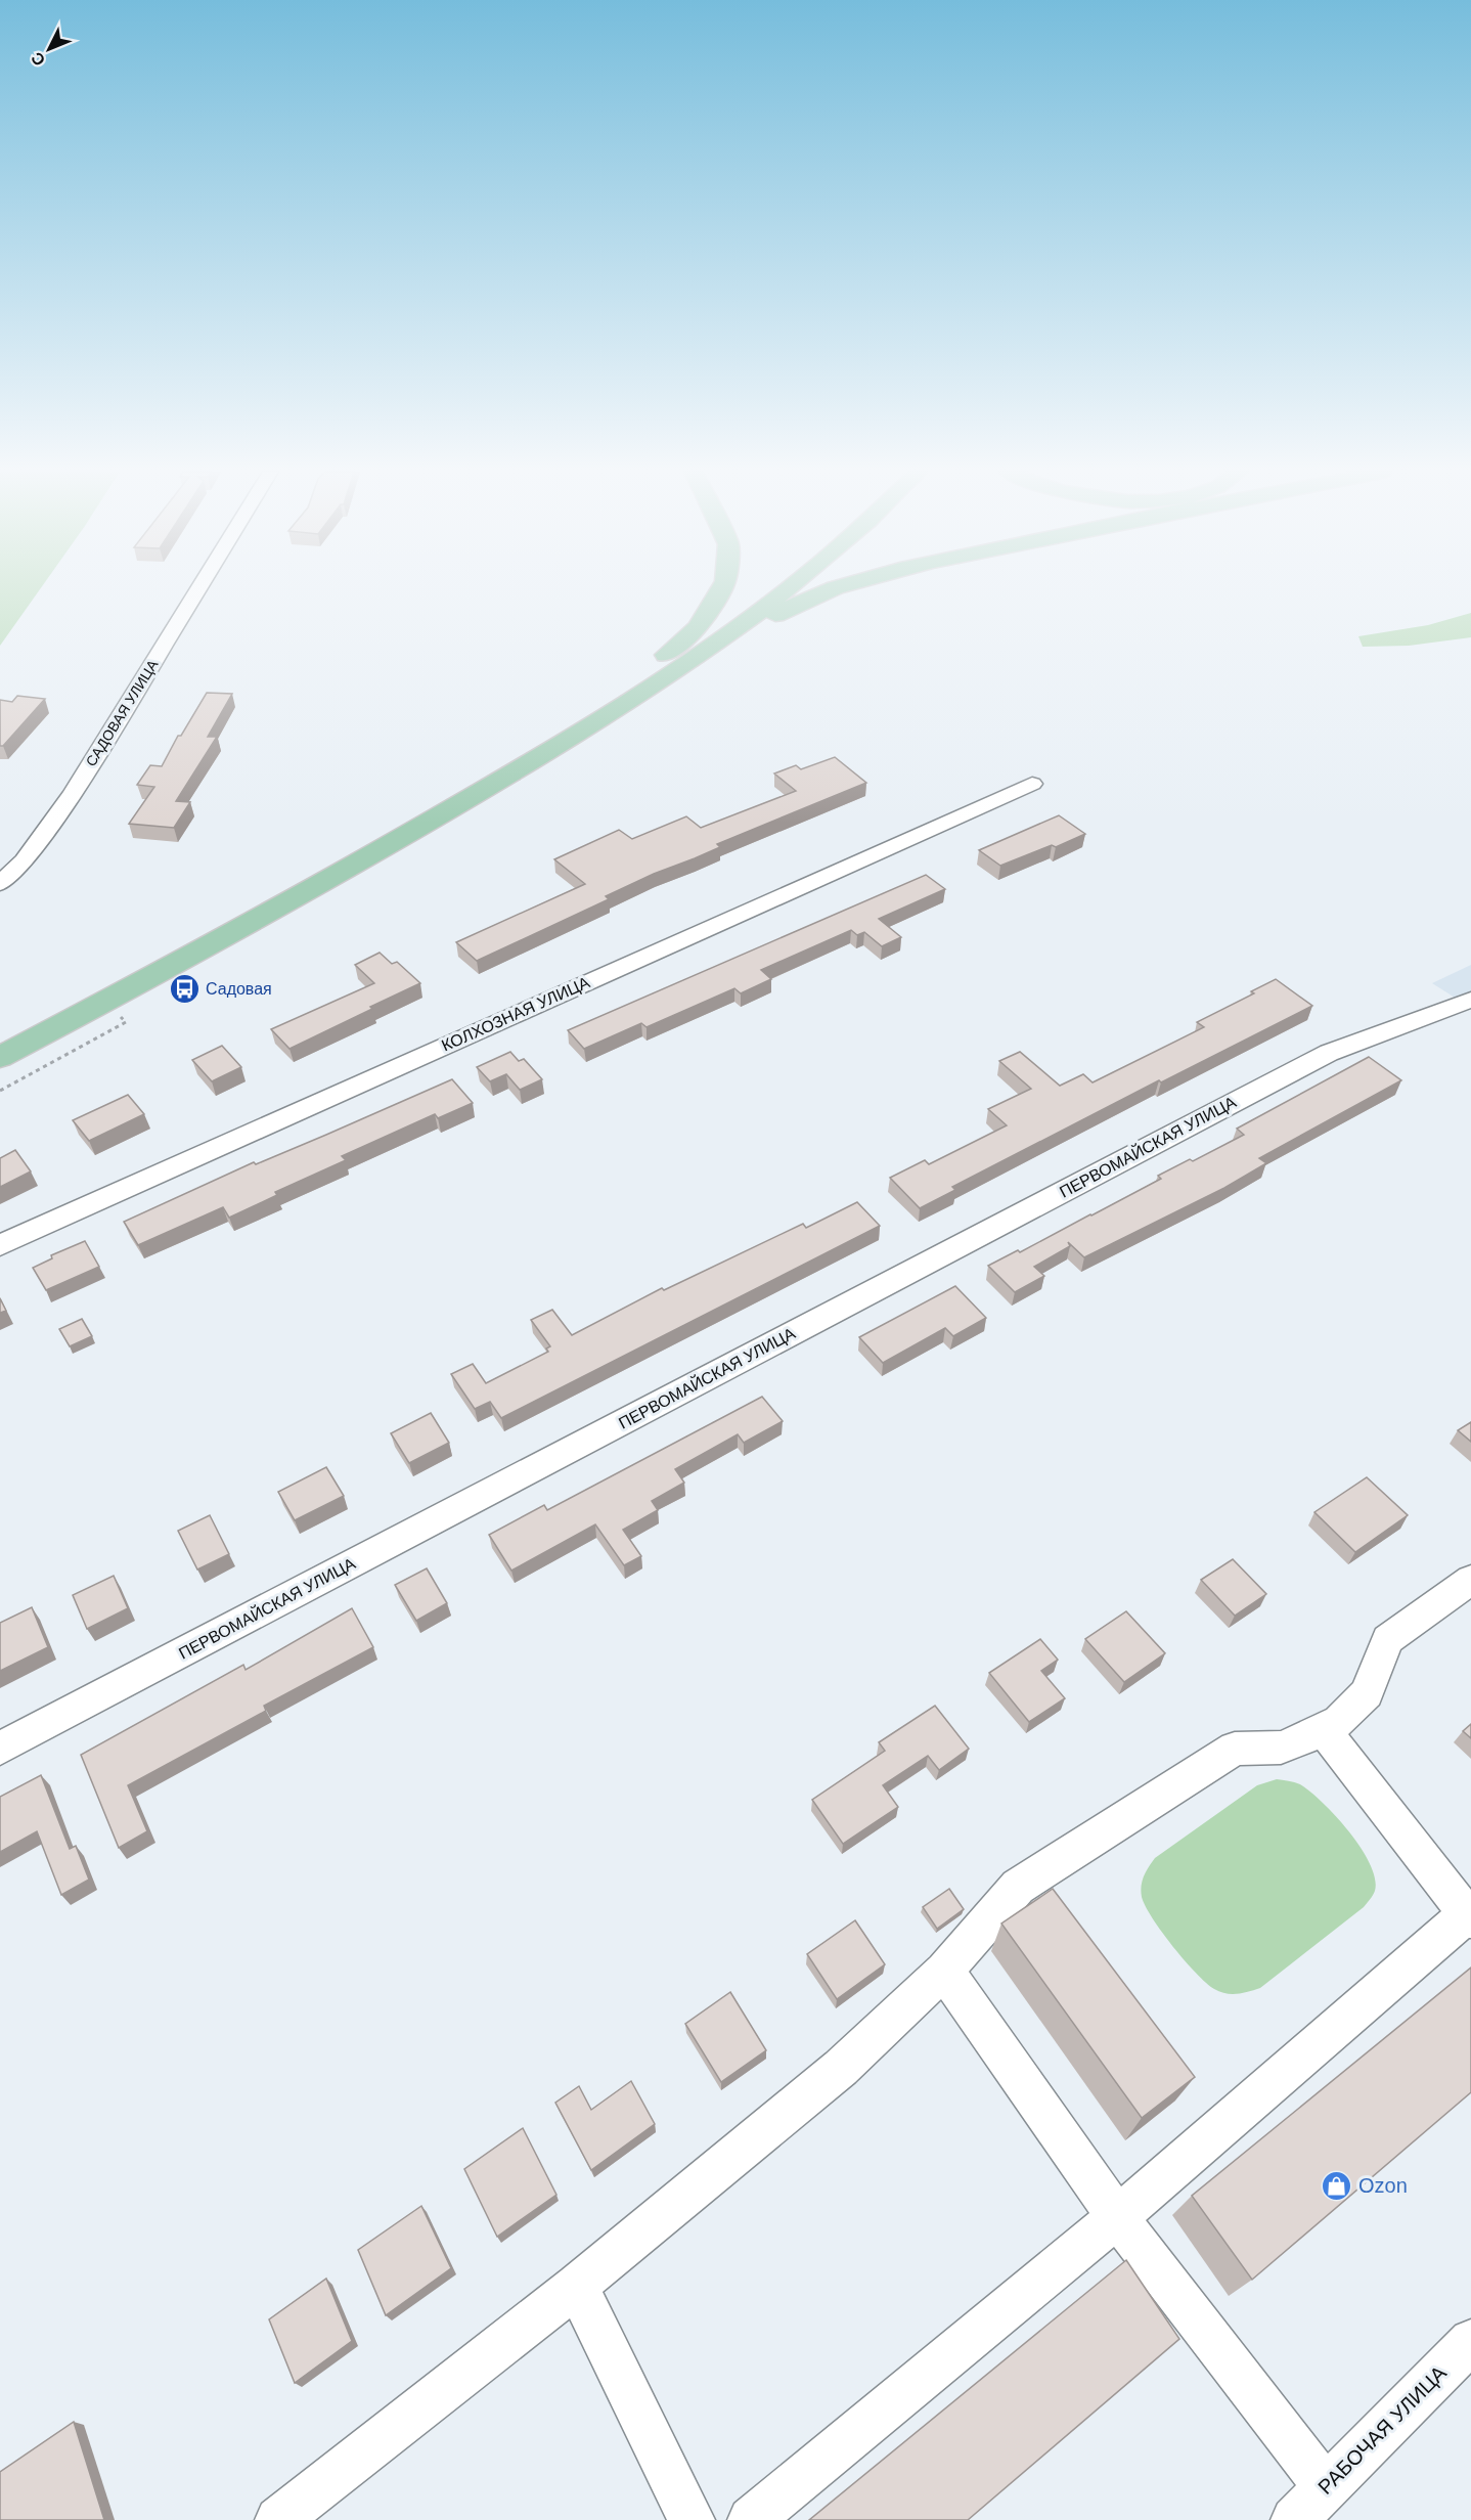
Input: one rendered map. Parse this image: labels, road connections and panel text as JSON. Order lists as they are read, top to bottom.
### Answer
{
  "streets": {
    "street": [
      "САДОВАЯ УЛИЦА",
      "КОЛХОЗНАЯ УЛИЦА",
      "ПЕРВОМАЙСКАЯ УЛИЦА",
      "РАБОЧАЯ УЛИЦА"
    ]
  },
  "places": {
    "bus stop": ["Садовая"],
    "shop": ["Ozon"]
  },
  "north": "bottom left"
}
